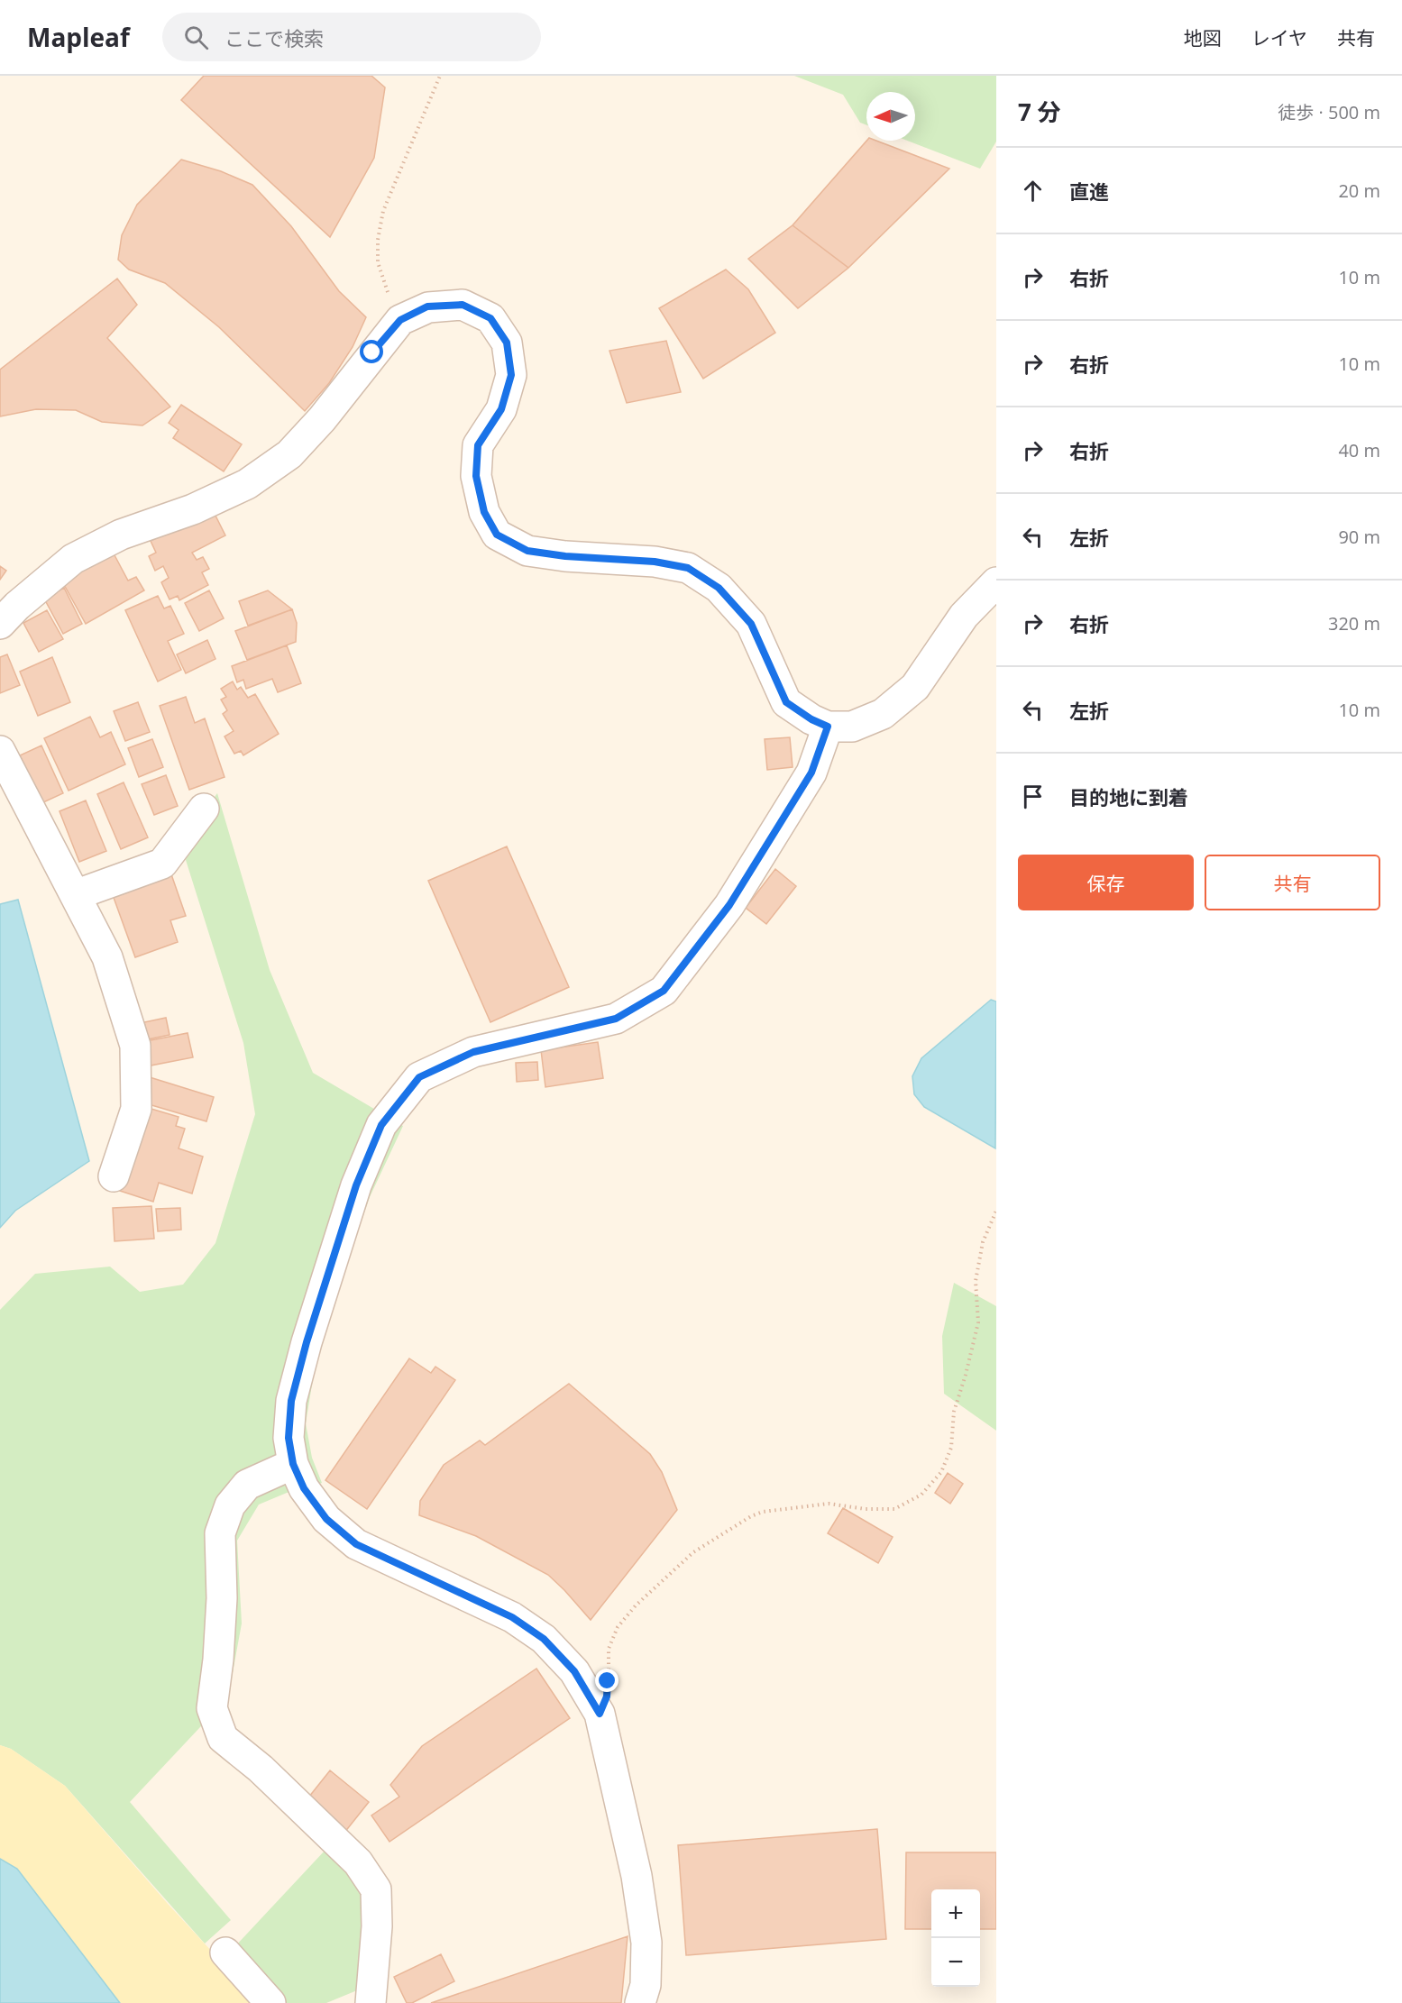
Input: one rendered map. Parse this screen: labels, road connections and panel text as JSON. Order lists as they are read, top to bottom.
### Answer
{
  "north": "left",
  "page": {
    "header": "Mapleaf",
    "search": "ここで検索",
    "nav": ["地図", "レイヤ", "共有"],
    "heading": ["7 分", "徒歩 · 500 m"],
    "list": [
      ["直進", "20 m"],
      ["右折", "10 m"],
      ["右折", "10 m"],
      ["右折", "40 m"],
      ["左折", "90 m"],
      ["右折", "320 m"],
      ["左折", "10 m"],
      "目的地に到着"
    ],
    "buttons": ["保存", "共有"],
    "map_buttons": ["+", "−"]
  }
}
